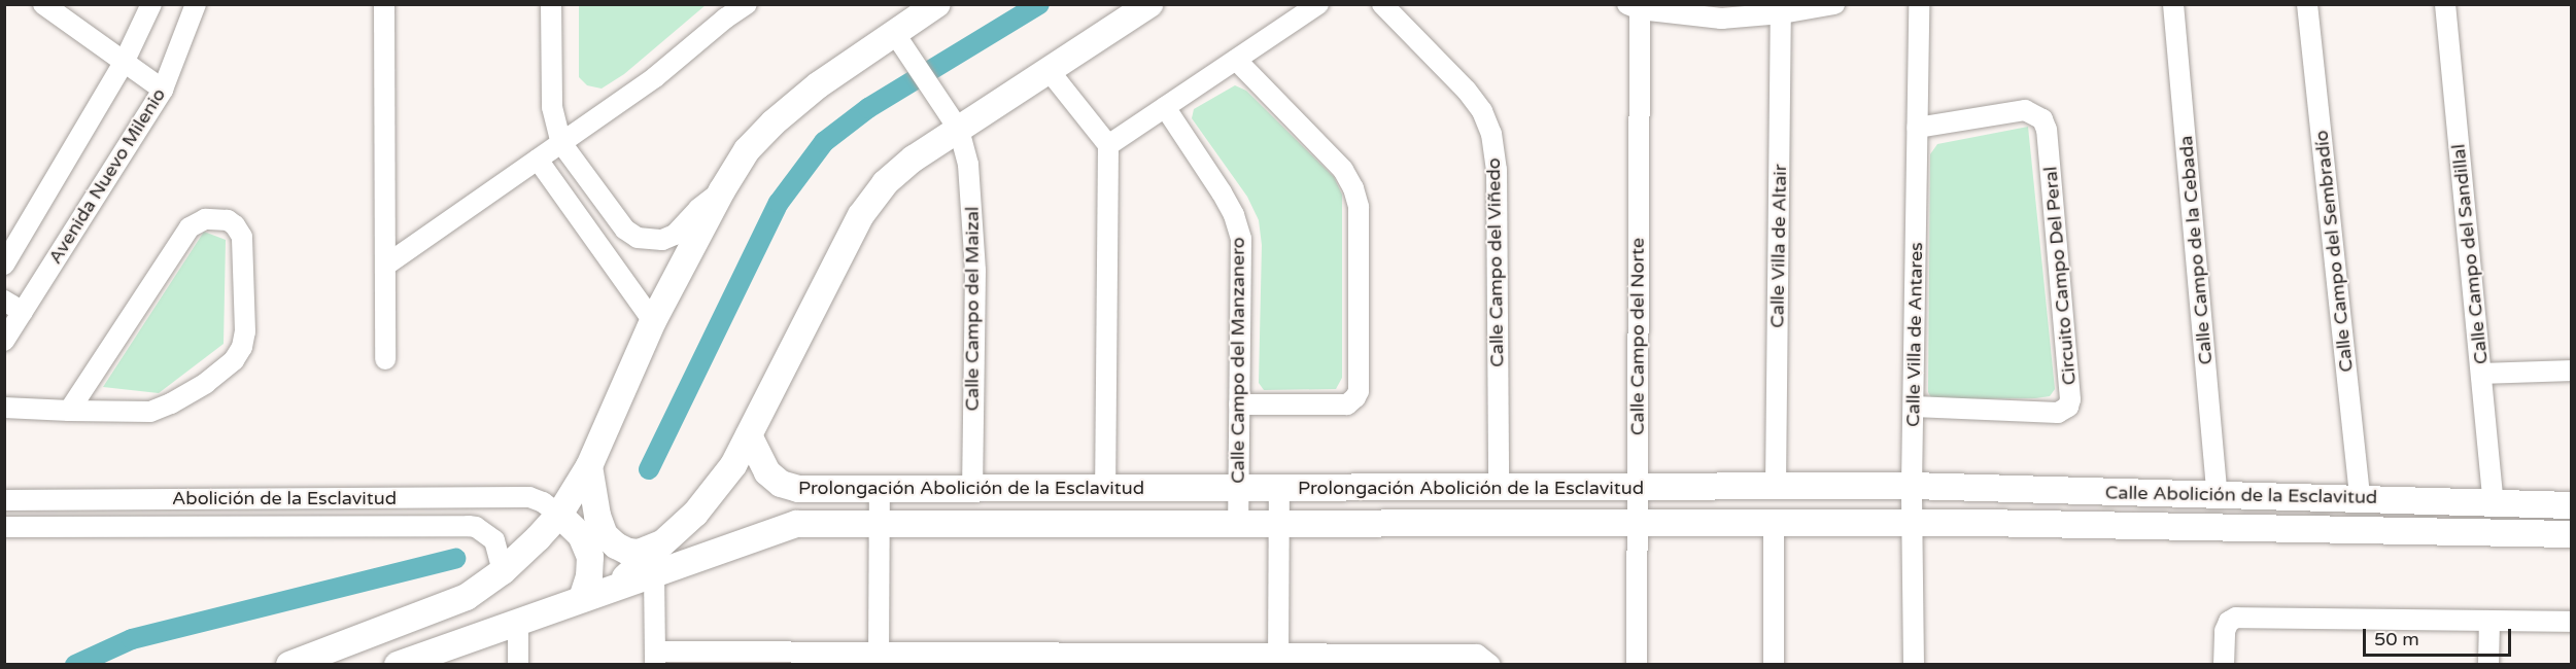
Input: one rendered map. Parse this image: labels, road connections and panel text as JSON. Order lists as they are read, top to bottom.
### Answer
{
  "streets": {
    "main road": ["Prolongación Abolición de la Esclavitud", "Calle Abolición de la Esclavitud"],
    "street": [
      "Avenida Nuevo Milenio",
      "Calle Villa de Altair",
      "Calle Campo de la Cebada",
      "Calle Campo del Sembradío",
      "Calle Campo del Sandillal",
      "Calle Campo del Viñedo",
      "Circuito Campo Del Peral",
      "Calle Campo del Maizal",
      "Calle Villa de Antares",
      "Calle Campo del Norte",
      "Calle Campo del Manzanero",
      "Abolición de la Esclavitud"
    ]
  },
  "crossings": [
    ["Calle Villa de Altair", "Prolongación Abolición de la Esclavitud"],
    ["Calle Campo de la Cebada", "Calle Abolición de la Esclavitud"],
    ["Calle Campo del Sembradío", "Calle Abolición de la Esclavitud"],
    ["Calle Campo del Sandillal", "Calle Abolición de la Esclavitud"],
    ["Calle Campo del Viñedo", "Prolongación Abolición de la Esclavitud"],
    ["Circuito Campo Del Peral", "Calle Villa de Antares"],
    ["Calle Campo del Maizal", "Prolongación Abolición de la Esclavitud"],
    ["Calle Villa de Antares", "Prolongación Abolición de la Esclavitud"],
    ["Calle Villa de Antares", "Calle Abolición de la Esclavitud"],
    ["Calle Campo del Norte", "Prolongación Abolición de la Esclavitud"],
    ["Calle Campo del Manzanero", "Prolongación Abolición de la Esclavitud"],
    ["Prolongación Abolición de la Esclavitud", "Calle Abolición de la Esclavitud"]
  ],
  "scale_bar": "50 m"
}
